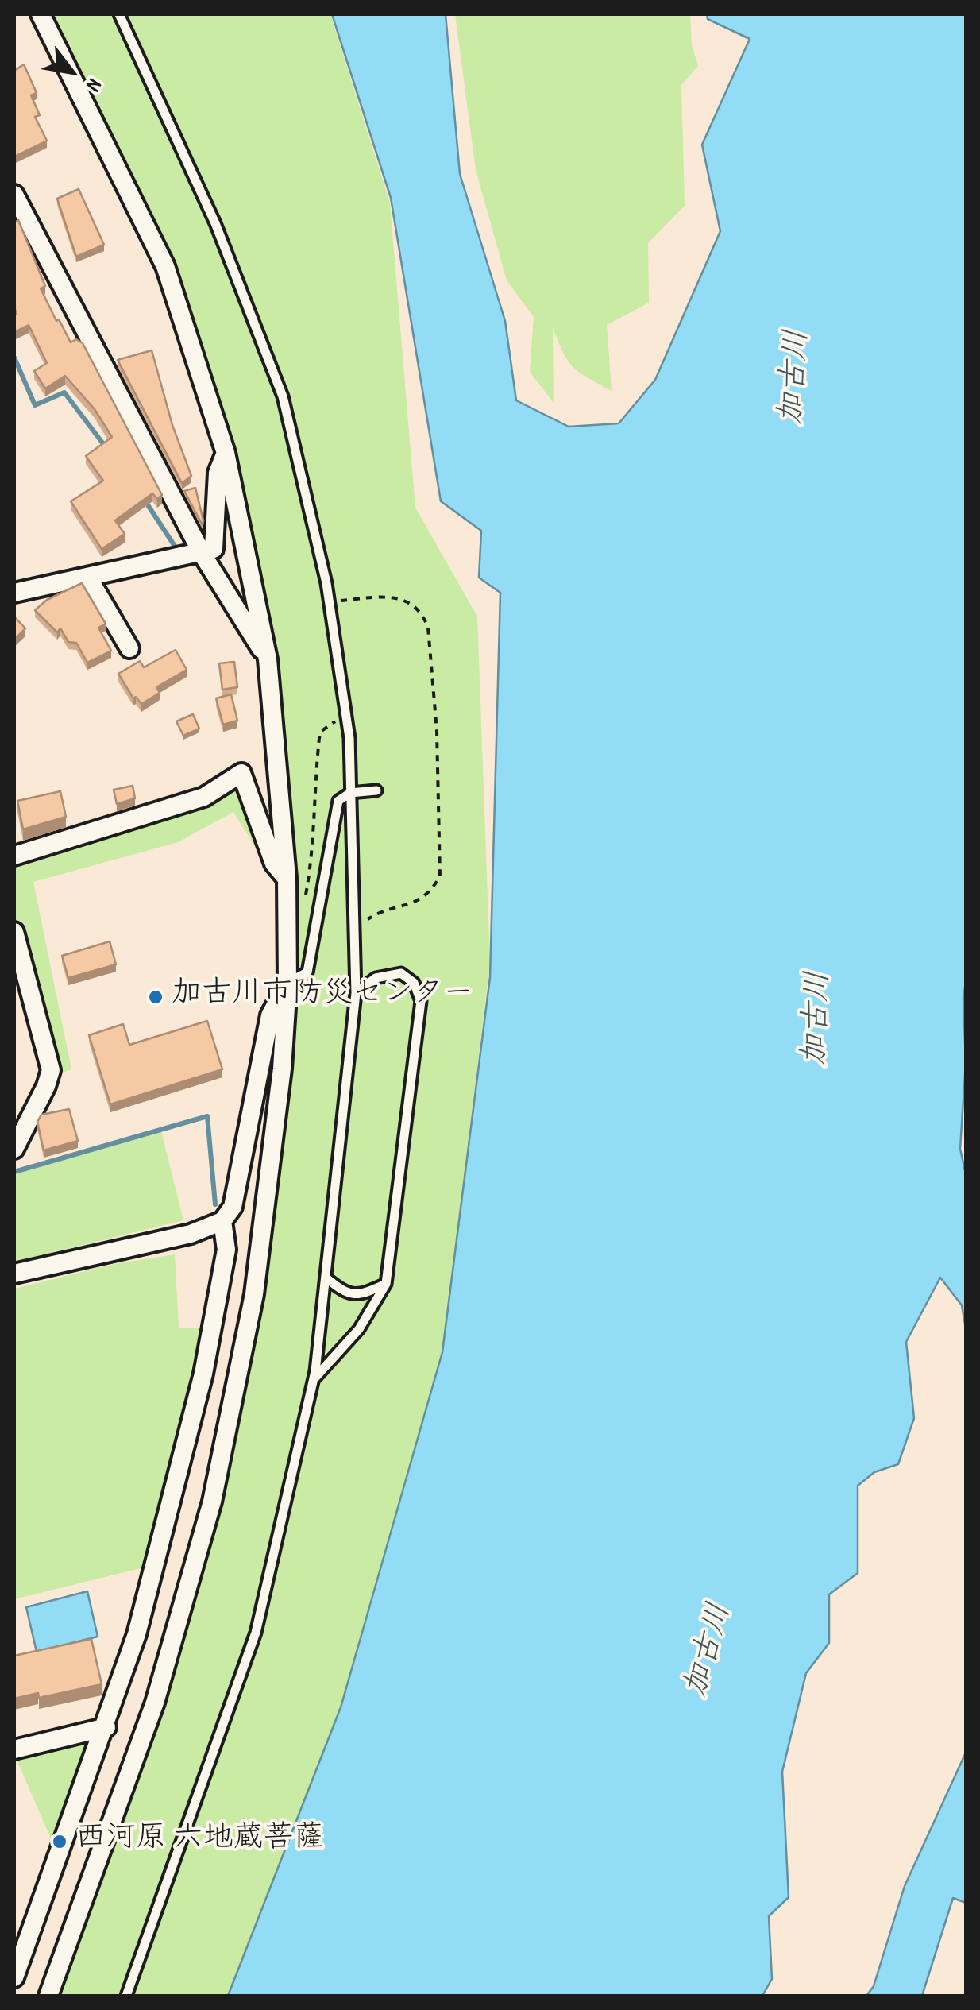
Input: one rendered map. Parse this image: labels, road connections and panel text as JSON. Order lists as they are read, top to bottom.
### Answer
{
  "water": ["加古川"],
  "places": ["加古川市防災センター", "西河原 六地蔵菩薩"],
  "north": "bottom right"
}
